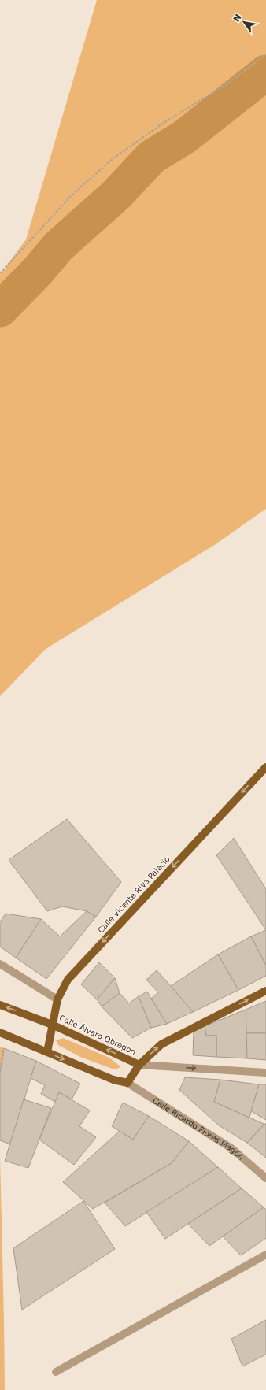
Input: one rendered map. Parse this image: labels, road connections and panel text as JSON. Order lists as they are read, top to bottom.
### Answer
{
  "streets": {
    "main road": ["Calle Vicente Riva Palacio", "Calle Álvaro Obregón"],
    "street": ["Calle Ricardo Flores Magón"]
  },
  "crossings": [
    ["Calle Vicente Riva Palacio", "Calle Álvaro Obregón"]
  ],
  "one_way": ["Calle Vicente Riva Palacio"],
  "north": "top left"
}
